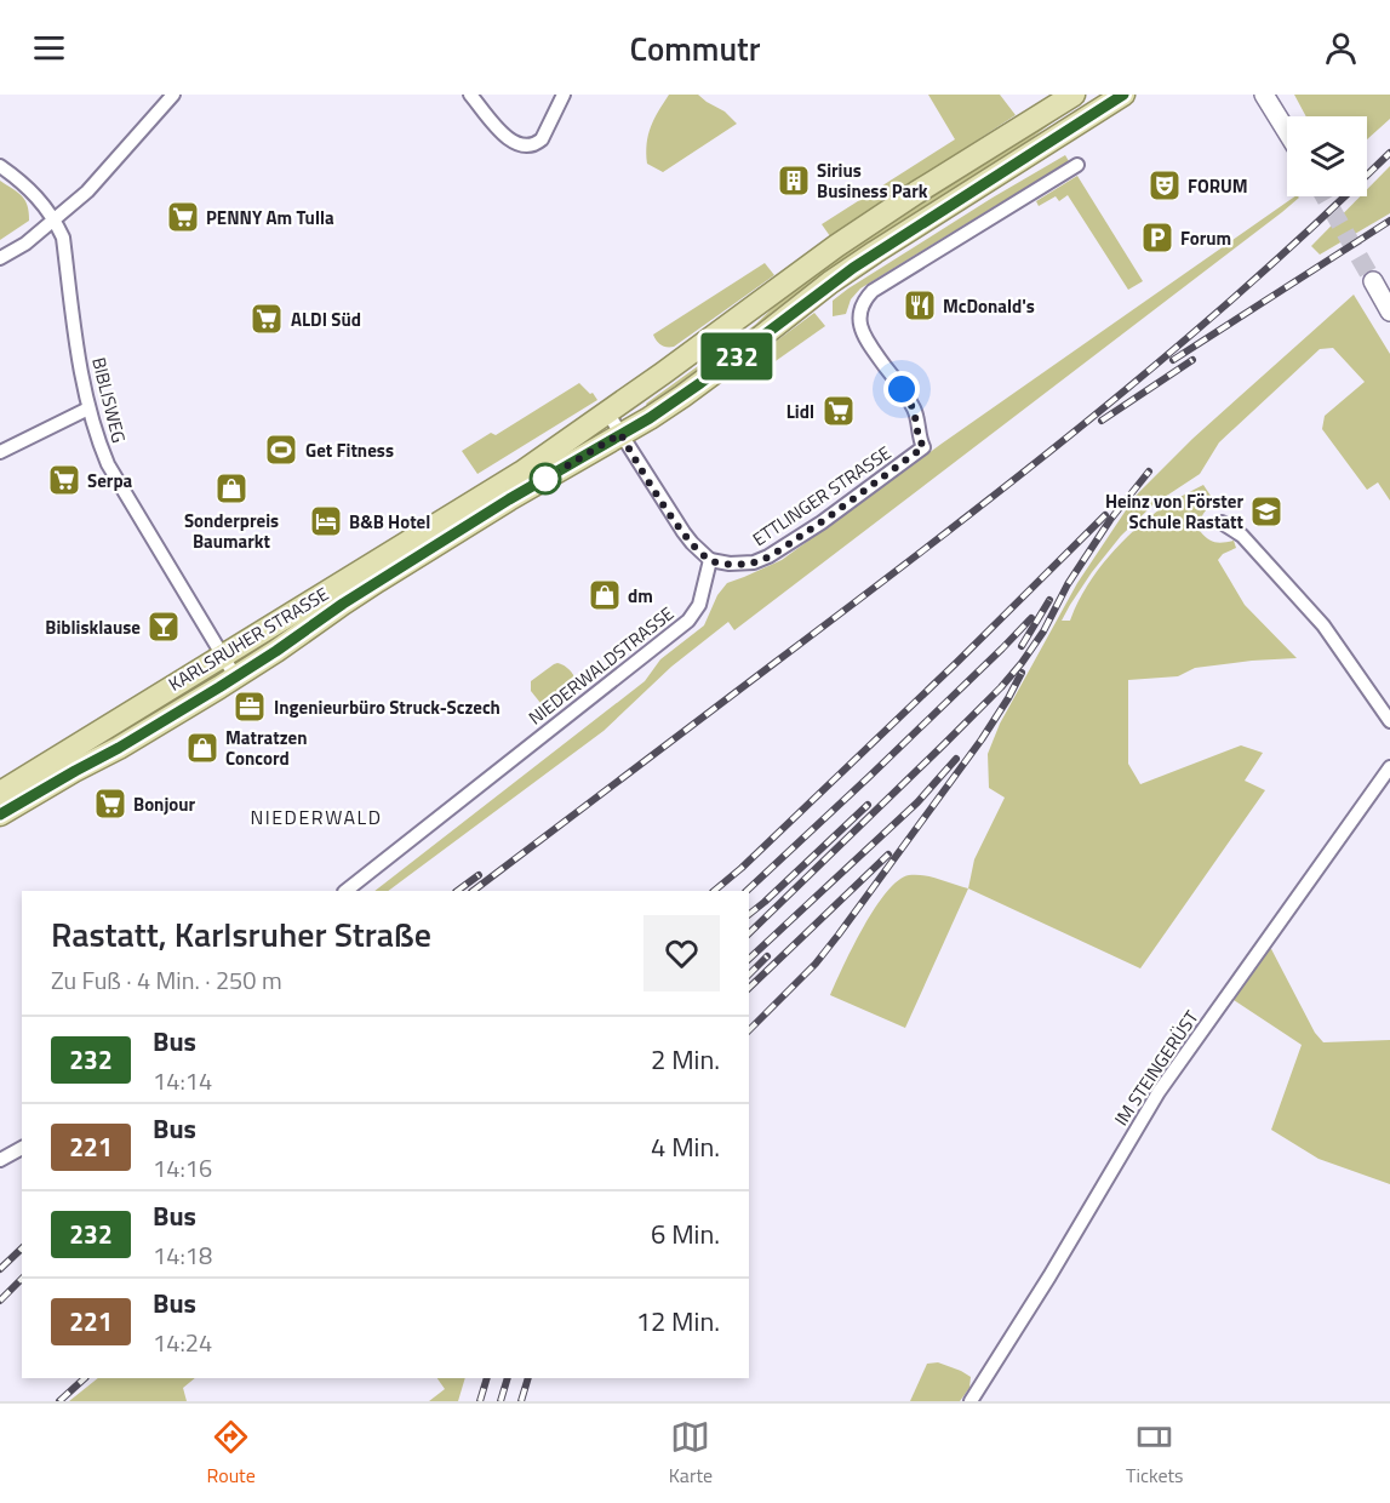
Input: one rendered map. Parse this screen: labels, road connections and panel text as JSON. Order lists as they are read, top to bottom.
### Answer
{
  "streets": {
    "main road": ["KARLSRUHER STRASSE"],
    "street": [
      "BIBLISWEG",
      "ETTLINGER STRASSE",
      "NIEDERWALDSTRASSE",
      "IM STEINGERÜST"
    ]
  },
  "crossings": [
    ["BIBLISWEG", "KARLSRUHER STRASSE"],
    ["ETTLINGER STRASSE", "NIEDERWALDSTRASSE"]
  ],
  "districts": ["NIEDERWALD"],
  "places": {
    "building": ["Sirius Business Park"],
    "theatre": ["FORUM"],
    "supermarket": [
      "PENNY Am Tulla",
      "ALDI Süd",
      "Lidl",
      "Serpa",
      "Bonjour"
    ],
    "parking": ["Forum"],
    "restaurant": ["McDonald's"],
    "sports": ["Get Fitness"],
    "shop": ["Sonderpreis Baumarkt", "dm", "Matratzen Concord"],
    "school or university": ["Heinz von Förster Schule Rastatt"],
    "hotel": ["B&B Hotel"],
    "bar": ["Biblisklause"],
    "office": ["Ingenieurbüro Struck-Sczech"]
  },
  "lines": ["bus line 232"],
  "page": {
    "header": "Commutr",
    "on_map": "232",
    "heading": ["Rastatt, Karlsruher Straße", "Zu Fuß · 4 Min. · 250 m"],
    "list": [
      {
        "mark": "232",
        "name": "Bus",
        "note": "14:14",
        "value": "2 Min."
      },
      {
        "mark": "221",
        "name": "Bus",
        "note": "14:16",
        "value": "4 Min."
      },
      {
        "mark": "232",
        "name": "Bus",
        "note": "14:18",
        "value": "6 Min."
      },
      {
        "mark": "221",
        "name": "Bus",
        "note": "14:24",
        "value": "12 Min."
      }
    ],
    "tabs": ["Route", "Karte", "Tickets"]
  }
}
